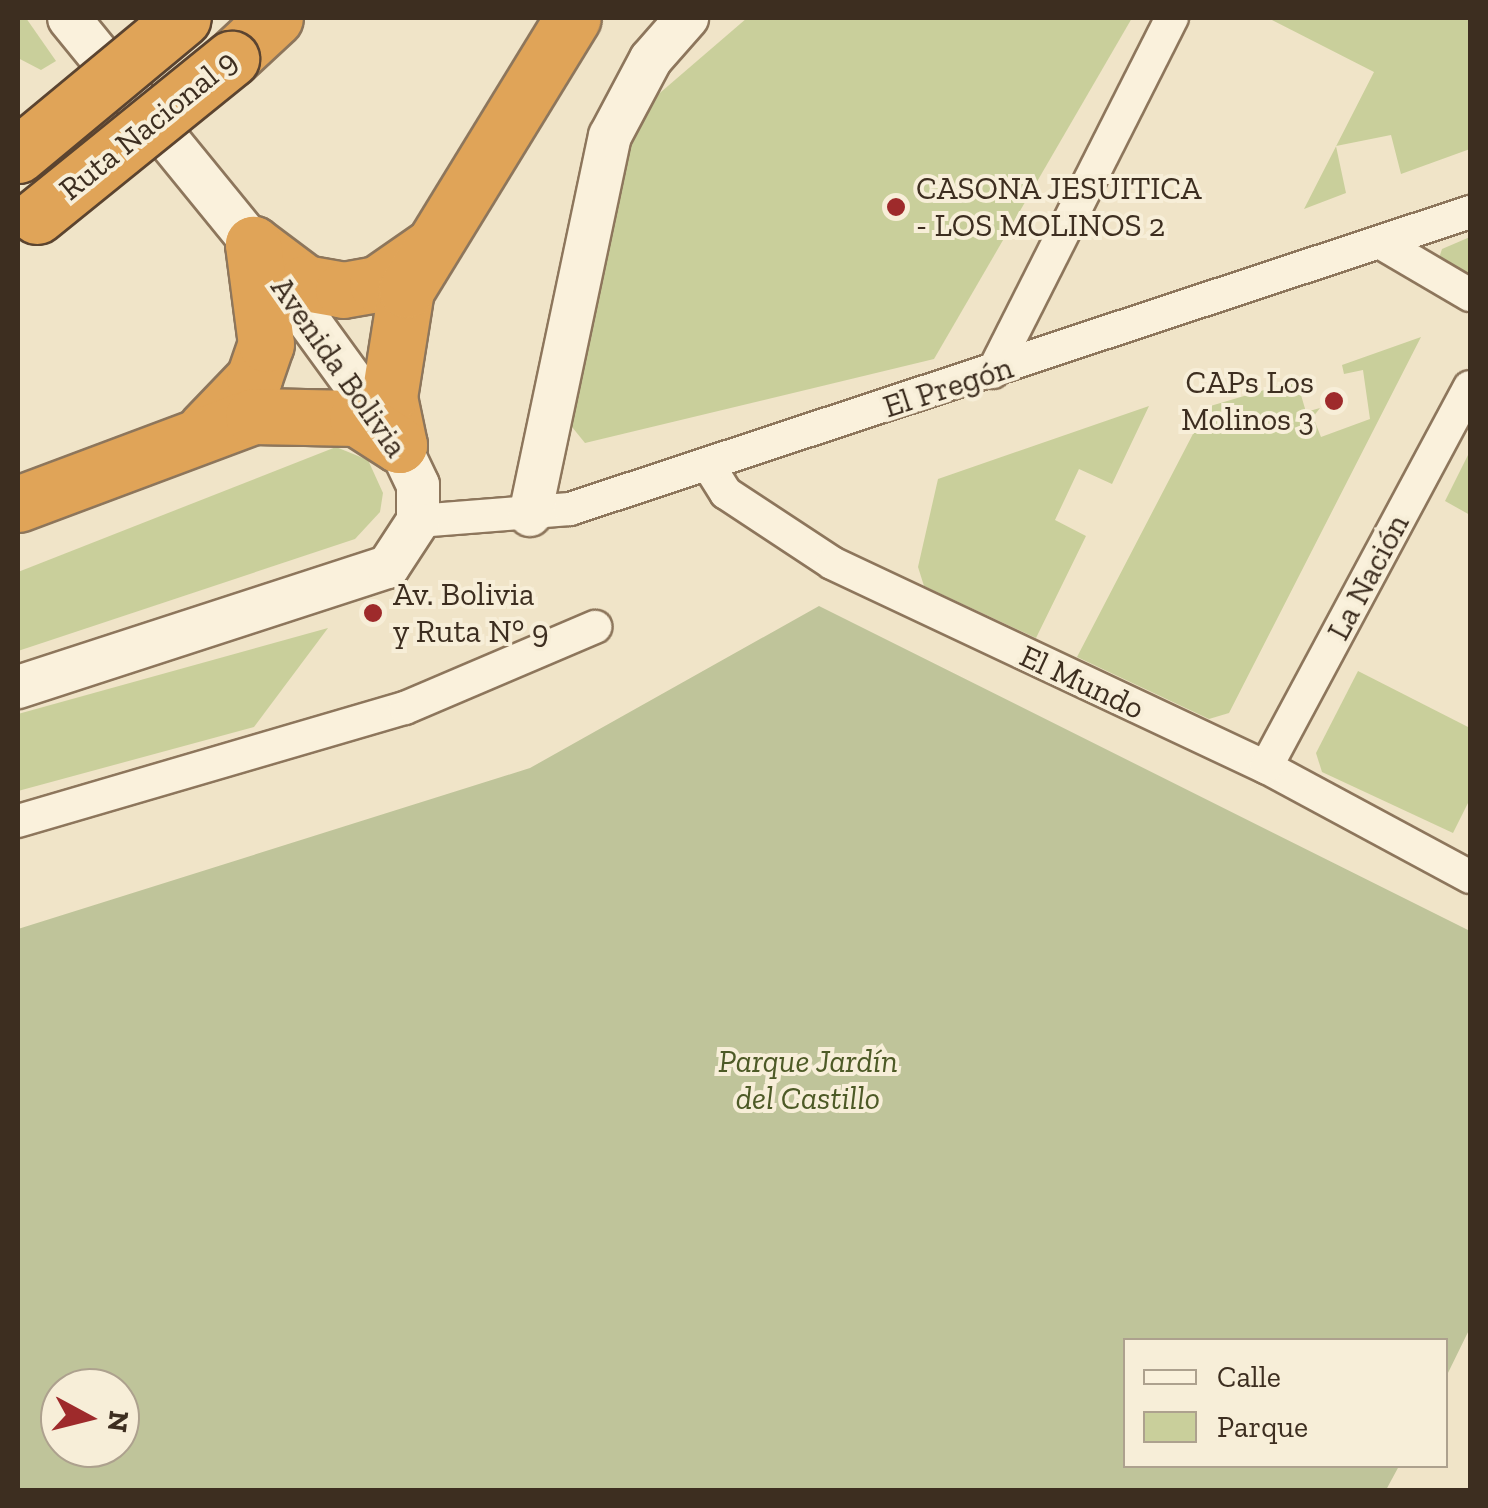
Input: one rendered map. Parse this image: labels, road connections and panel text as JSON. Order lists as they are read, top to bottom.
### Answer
{
  "streets": {
    "highway": ["Ruta Nacional 9"],
    "street": [
      "Avenida Bolivia",
      "El Pregón",
      "La Nación",
      "El Mundo"
    ]
  },
  "crossings": [
    ["Avenida Bolivia", "El Pregón"],
    ["El Pregón", "El Mundo"],
    ["La Nación", "El Mundo"]
  ],
  "parks": ["Parque Jardín del Castillo"],
  "places": ["CASONA JESUITICA - LOS MOLINOS 2", "CAPs Los Molinos 3", "Av. Bolivia y Ruta N° 9"],
  "legend": ["Calle", "Parque"],
  "north": "right"
}
